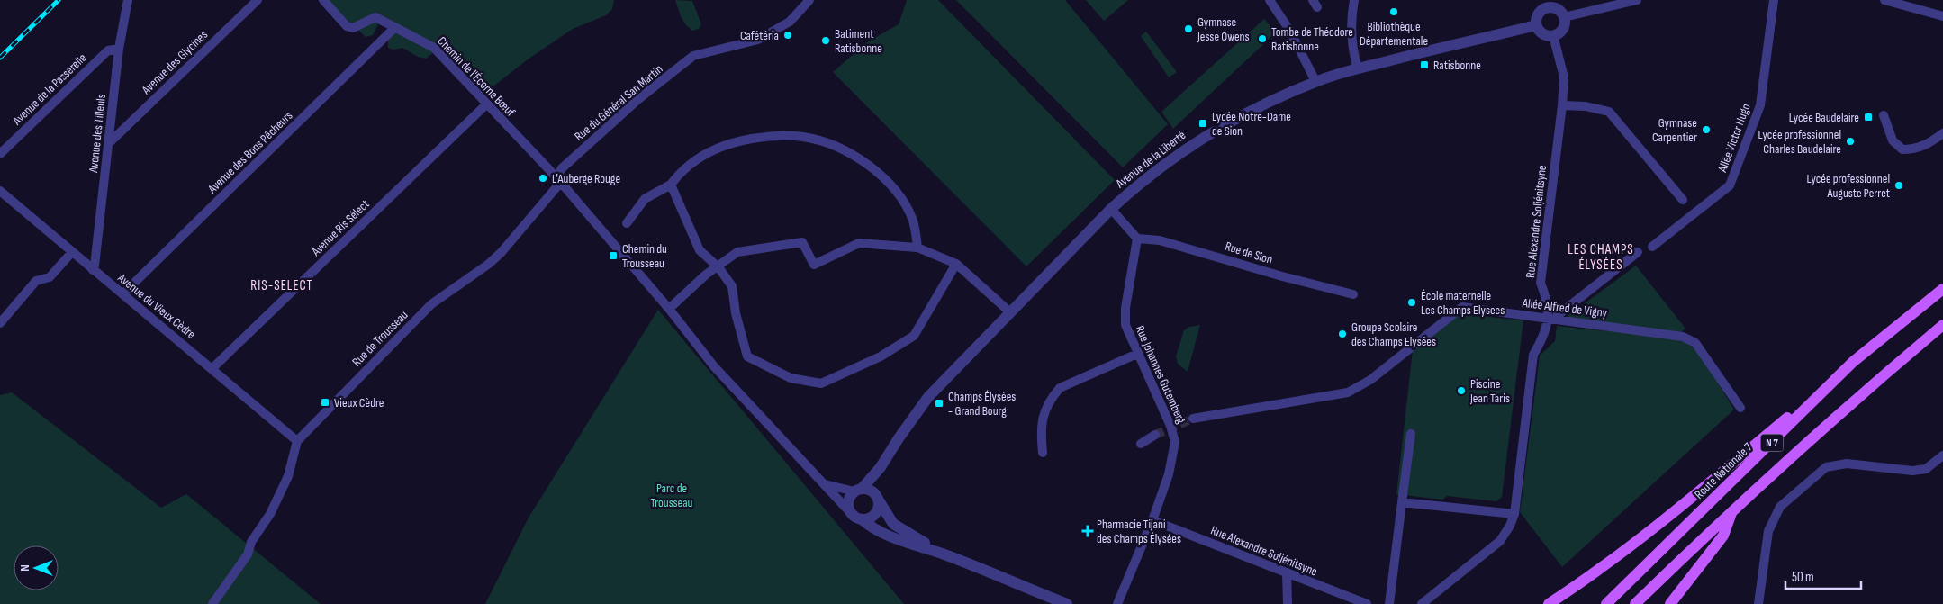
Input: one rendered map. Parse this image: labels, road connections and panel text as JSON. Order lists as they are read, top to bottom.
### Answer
{
  "streets": {
    "main road": ["N 7", "Route Nationale 7"],
    "street": [
      "Avenue des Glycines",
      "Chemin de l'Écorne Bœuf",
      "Avenue de la Passerelle",
      "Rue du Général San Martin",
      "Avenue des Tilleuls",
      "Allée Victor Hugo",
      "Avenue des Bons Pêcheurs",
      "Avenue de la Liberté",
      "Rue Alexandre Soljénitsyne",
      "Avenue Ris Sélect",
      "Rue de Sion",
      "Avenue du Vieux Cèdre",
      "Allée Alfred de Vigny",
      "Rue de Trousseau",
      "Rue Johannes Gutemberg"
    ]
  },
  "crossings": [
    ["Avenue des Glycines", "Avenue des Tilleuls"],
    ["Chemin de l'Écorne Bœuf", "Rue du Général San Martin"],
    ["Chemin de l'Écorne Bœuf", "Avenue des Bons Pêcheurs"],
    ["Chemin de l'Écorne Bœuf", "Avenue de la Liberté"],
    ["Chemin de l'Écorne Bœuf", "Avenue Ris Sélect"],
    ["Chemin de l'Écorne Bœuf", "Rue de Trousseau"],
    ["Avenue de la Passerelle", "Avenue des Tilleuls"],
    ["Rue du Général San Martin", "Rue de Trousseau"],
    ["Avenue des Tilleuls", "Avenue du Vieux Cèdre"],
    ["Avenue des Bons Pêcheurs", "Avenue du Vieux Cèdre"],
    ["Avenue de la Liberté", "Rue Alexandre Soljénitsyne"],
    ["Rue Alexandre Soljénitsyne", "Allée Alfred de Vigny"],
    ["Rue Alexandre Soljénitsyne", "Rue Johannes Gutemberg"],
    ["Avenue Ris Sélect", "Avenue du Vieux Cèdre"],
    ["Rue de Sion", "Rue Johannes Gutemberg"],
    ["Avenue du Vieux Cèdre", "Rue de Trousseau"]
  ],
  "districts": ["LES CHAMPS ÉLYSÉES", "RIS-SELECT"],
  "parks": ["Parc de Trousseau"],
  "places": {
    "other": [
      "Bibliothèque Départementale",
      "Gymnase Jesse Owens",
      "Cafétéria",
      "Tombe de Théodore Ratisbonne",
      "Batiment Ratisbonne",
      "Gymnase Carpentier",
      "Lycée professionnel Charles Baudelaire",
      "L'Auberge Rouge",
      "Lycée professionnel Auguste Perret",
      "École maternelle Les Champs Elysees",
      "Groupe Scolaire des Champs Elysées",
      "Piscine Jean Taris"
    ],
    "transit": [
      "Ratisbonne",
      "Lycée Baudelaire",
      "Lycée Notre-Dame de Sion",
      "Chemin du Trousseau",
      "Vieux Cèdre",
      "Champs Élysées - Grand Bourg"
    ],
    "health": ["Pharmacie Tijani des Champs Élysées"]
  },
  "scale_bar": "50 m",
  "north": "left"
}
